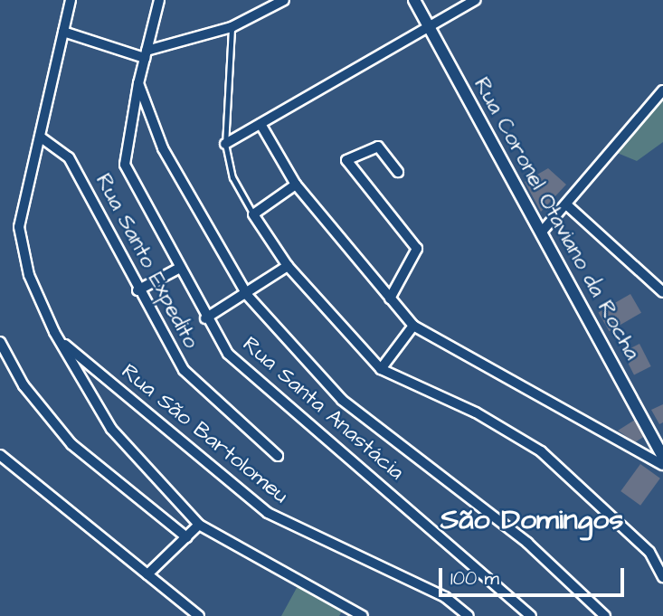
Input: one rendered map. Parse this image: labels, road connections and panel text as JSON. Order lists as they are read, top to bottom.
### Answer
{
  "streets": {
    "street": [
      "Rua Coronel Otaviano da Rocha",
      "Rua Santo Expedito",
      "Rua Santa Anastácia",
      "Rua São Bartolomeu"
    ]
  },
  "districts": ["São Domingos"],
  "scale_bar": "100 m"
}
